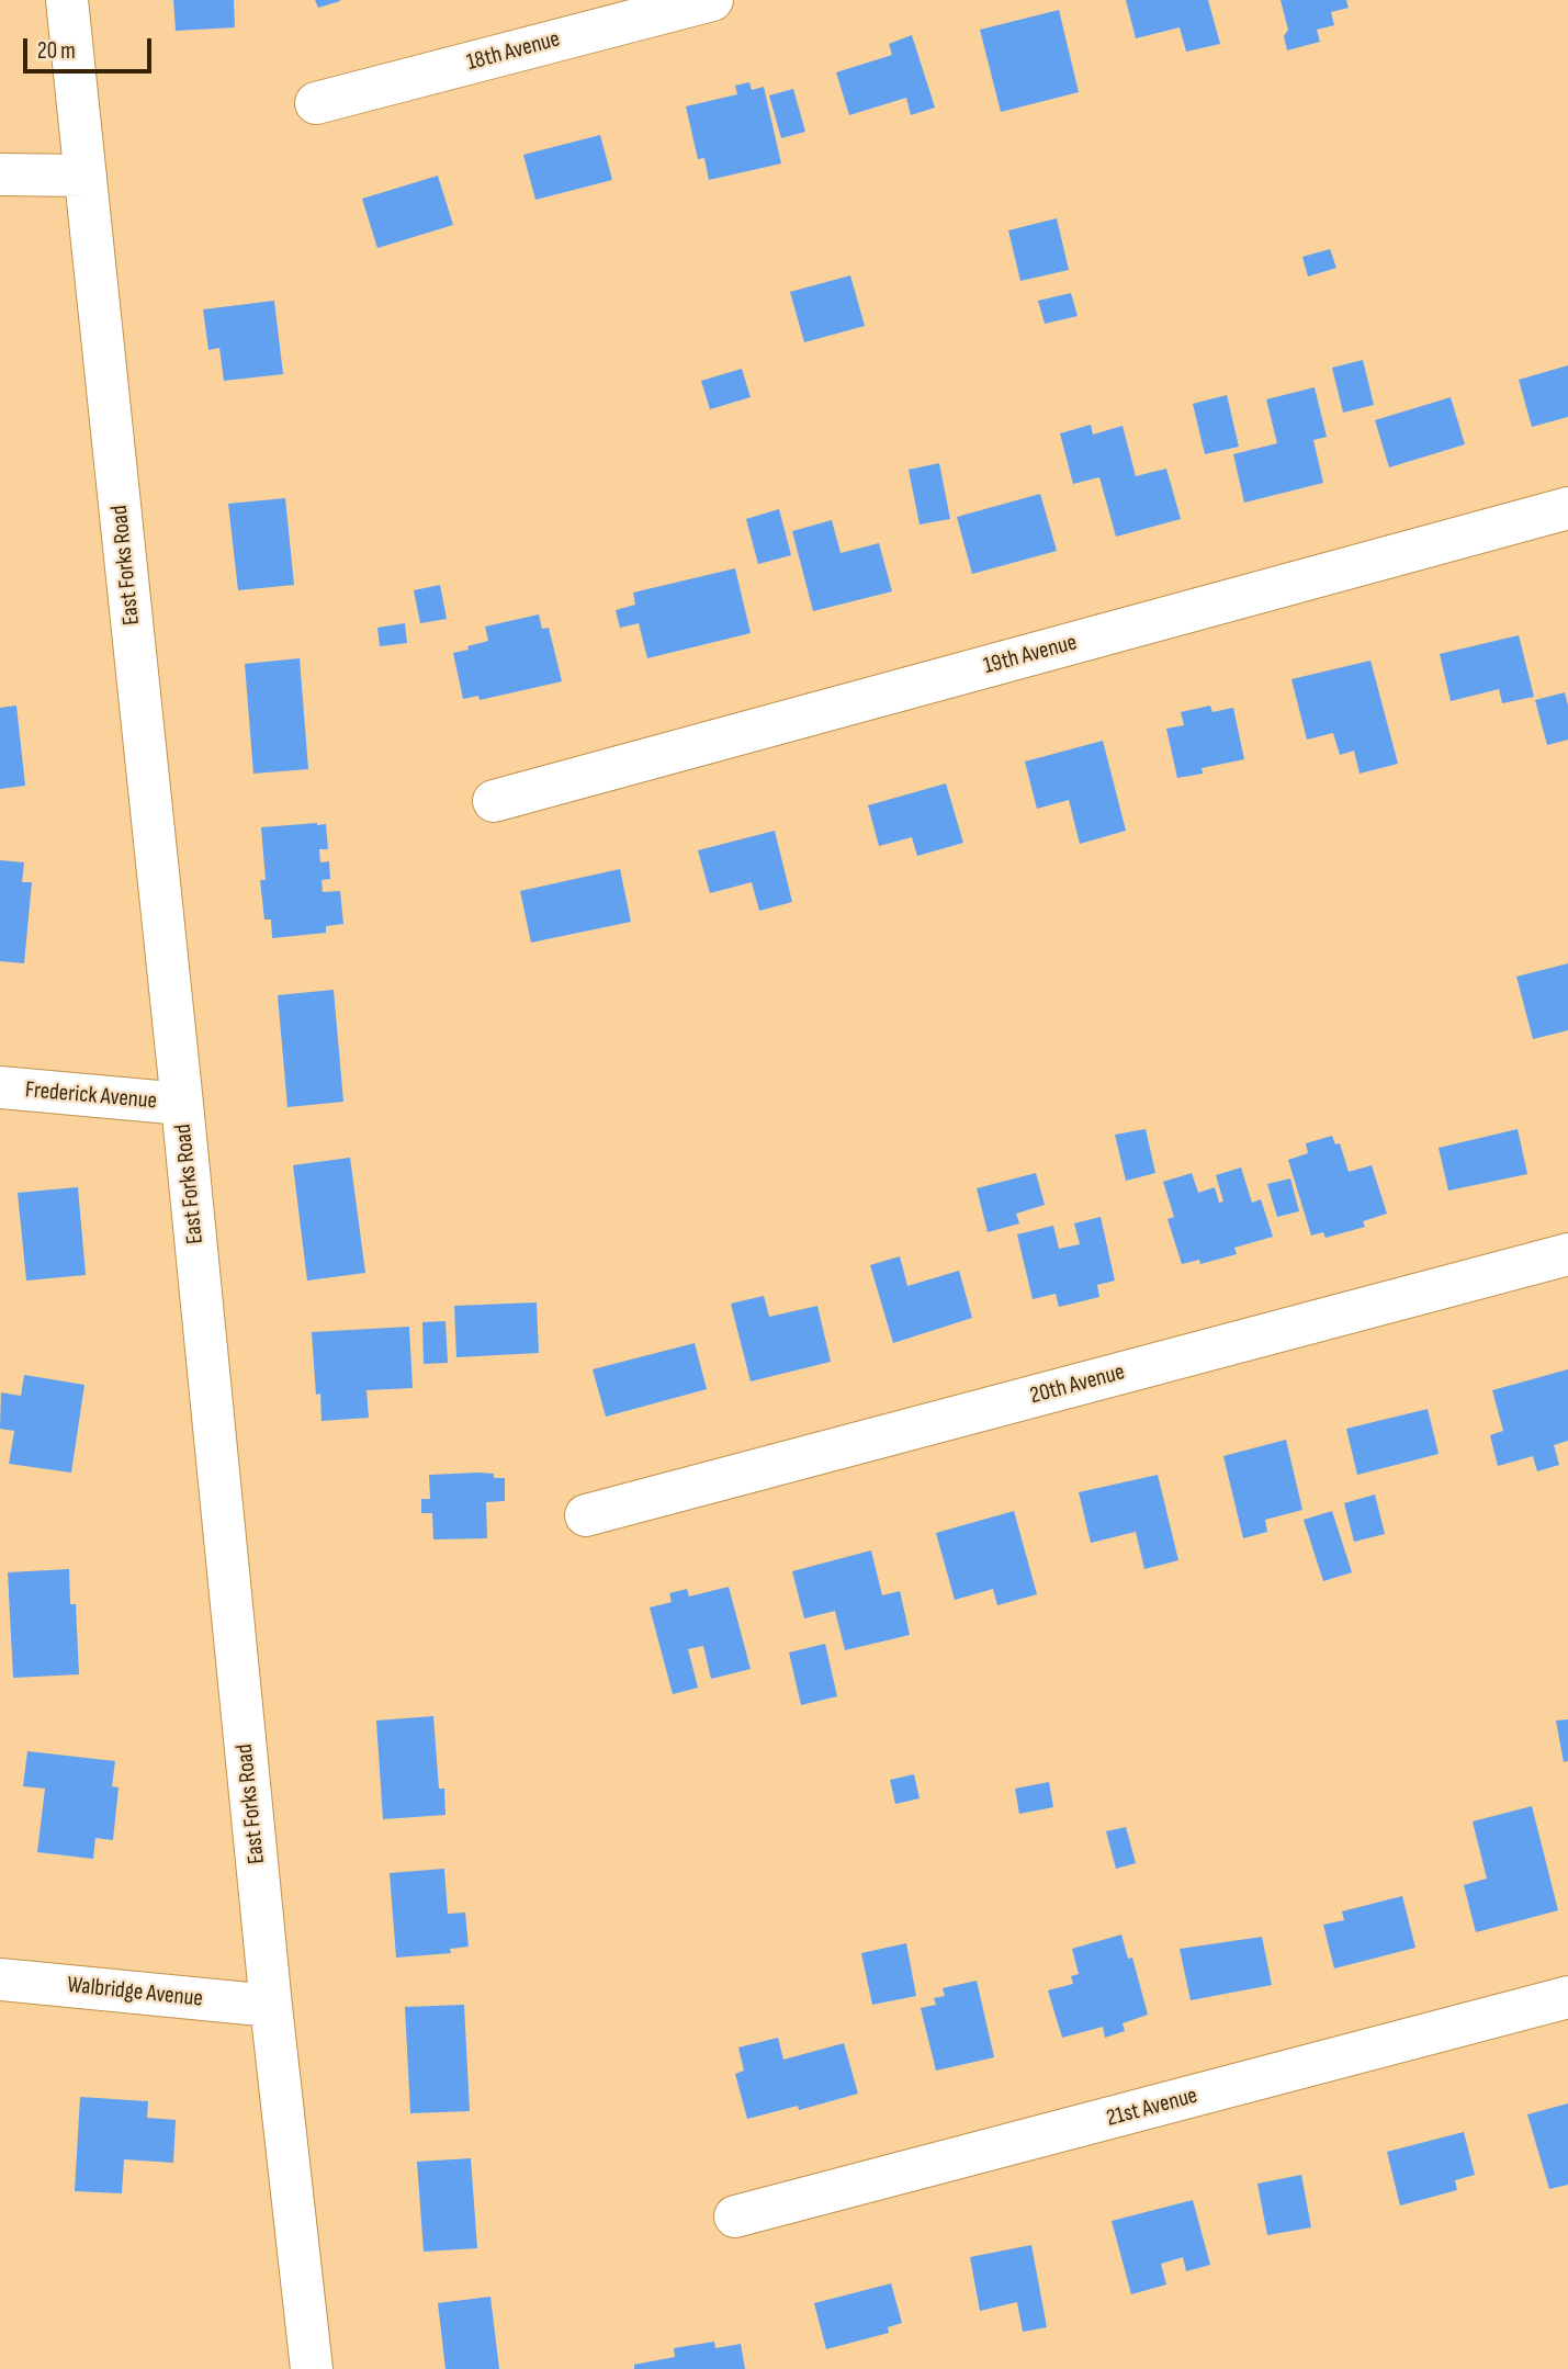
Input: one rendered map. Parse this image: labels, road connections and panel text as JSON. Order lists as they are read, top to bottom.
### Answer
{
  "streets": {
    "street": [
      "18th Avenue",
      "East Forks Road",
      "19th Avenue",
      "Frederick Avenue",
      "20th Avenue",
      "Walbridge Avenue",
      "21st Avenue"
    ]
  },
  "crossings": [
    ["East Forks Road", "Frederick Avenue"],
    ["East Forks Road", "Walbridge Avenue"]
  ],
  "scale_bar": "20 m"
}
